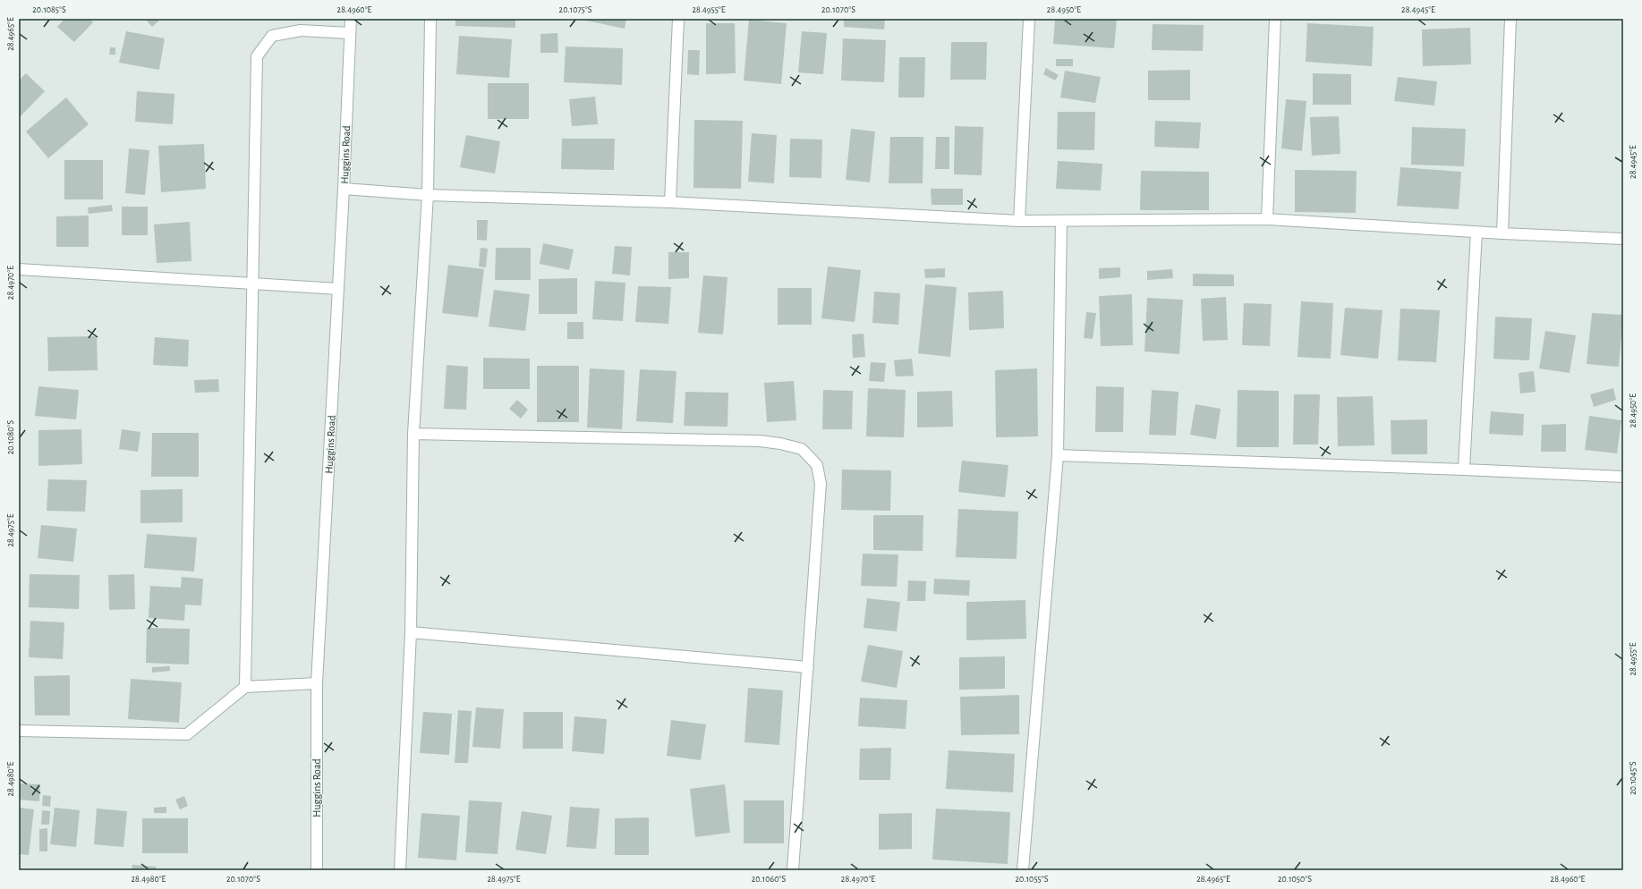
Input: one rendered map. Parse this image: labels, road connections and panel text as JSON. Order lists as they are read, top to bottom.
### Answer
{
  "streets": {
    "street": ["Huggins Road"]
  },
  "coordinates": [
    "20.1085°S",
    "28.4960°E",
    "20.1075°S",
    "28.4955°E",
    "20.1070°S",
    "28.4950°E",
    "28.4945°E",
    "28.4965°E",
    "28.4970°E",
    "20.1080°S",
    "28.4975°E",
    "20.1045°S",
    "28.4980°E",
    "20.1060°S",
    "20.1055°S",
    "20.1050°S"
  ]
}
